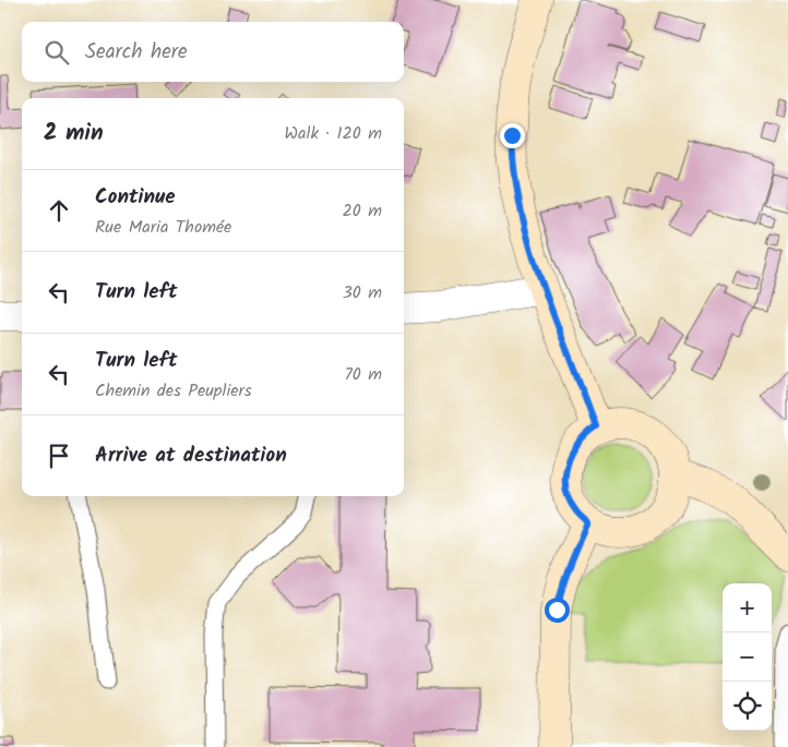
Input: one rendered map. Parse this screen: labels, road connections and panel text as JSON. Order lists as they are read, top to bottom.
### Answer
{
  "page": {
    "search": "Search here",
    "heading": ["2 min", "Walk · 120 m"],
    "list": [
      ["Continue", "Rue Maria Thomée", "20 m"],
      ["Turn left", "30 m"],
      ["Turn left", "Chemin des Peupliers", "70 m"],
      "Arrive at destination"
    ],
    "map_buttons": ["+", "−"]
  }
}
